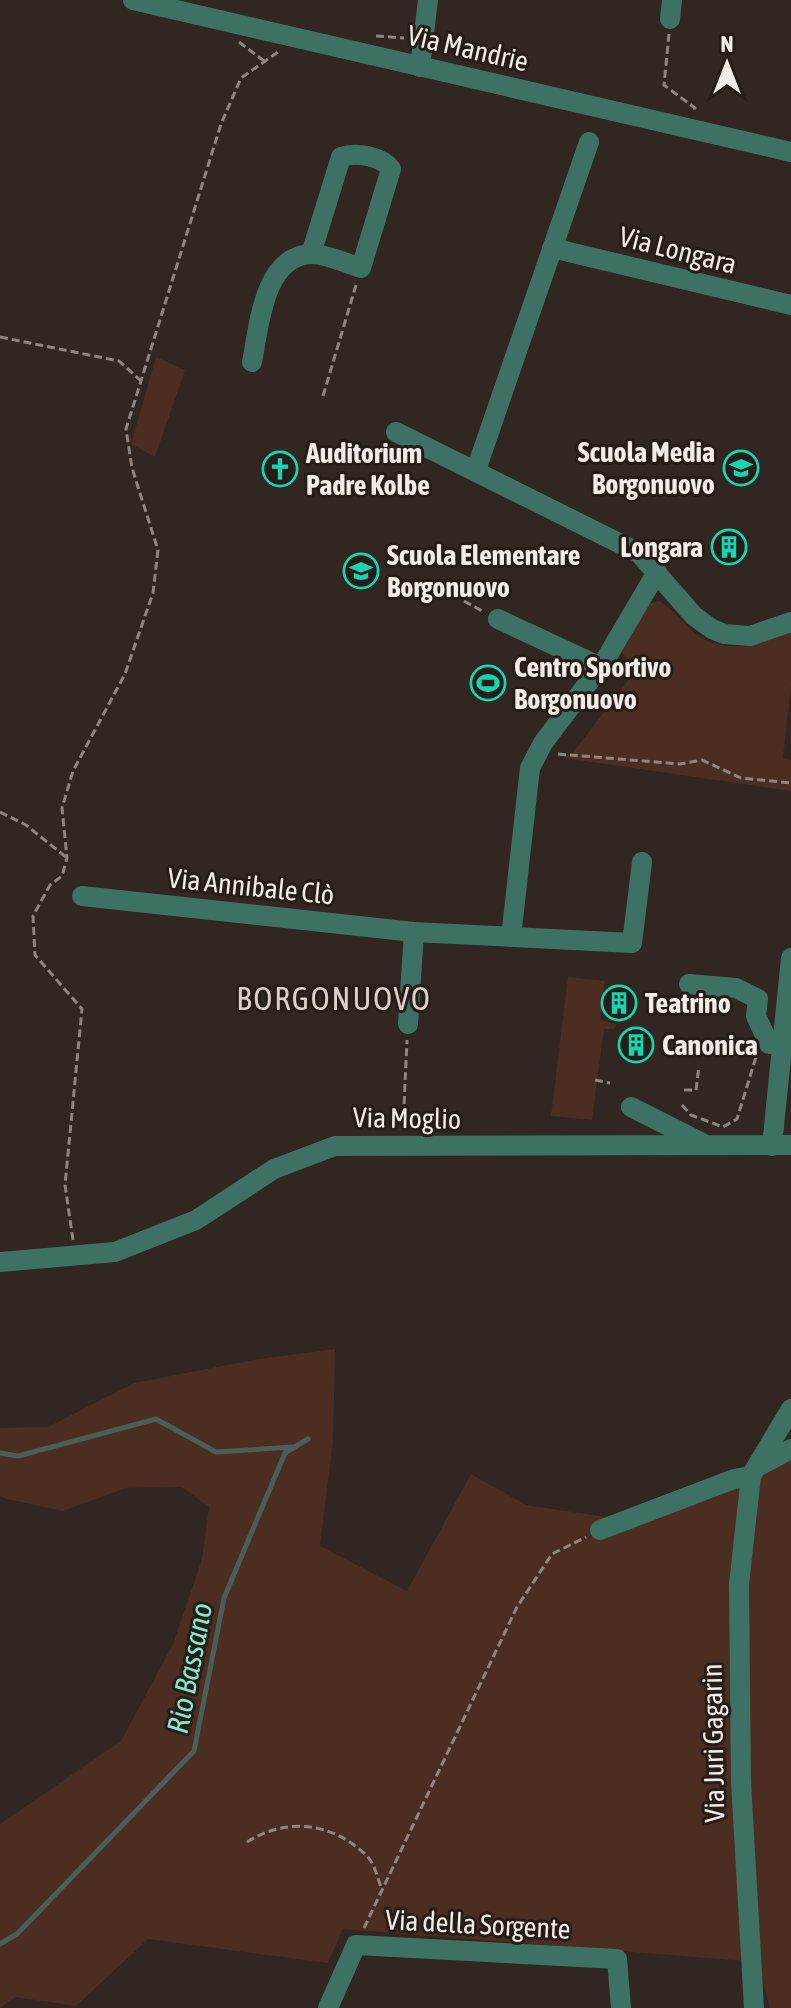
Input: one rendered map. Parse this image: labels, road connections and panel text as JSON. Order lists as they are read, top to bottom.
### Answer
{
  "streets": {
    "street": [
      "Via Mandrie",
      "Via Longara",
      "Via Annibale Clò",
      "Via Moglio",
      "Via Juri Gagarin",
      "Via della Sorgente"
    ]
  },
  "districts": ["BORGONUOVO"],
  "water": ["Rio Bassano"],
  "places": {
    "school or university": ["Scuola Media Borgonuovo", "Scuola Elementare Borgonuovo"],
    "church": ["Auditorium Padre Kolbe"],
    "building": ["Longara", "Teatrino", "Canonica"],
    "sports": ["Centro Sportivo Borgonuovo"]
  },
  "north": "top"
}
